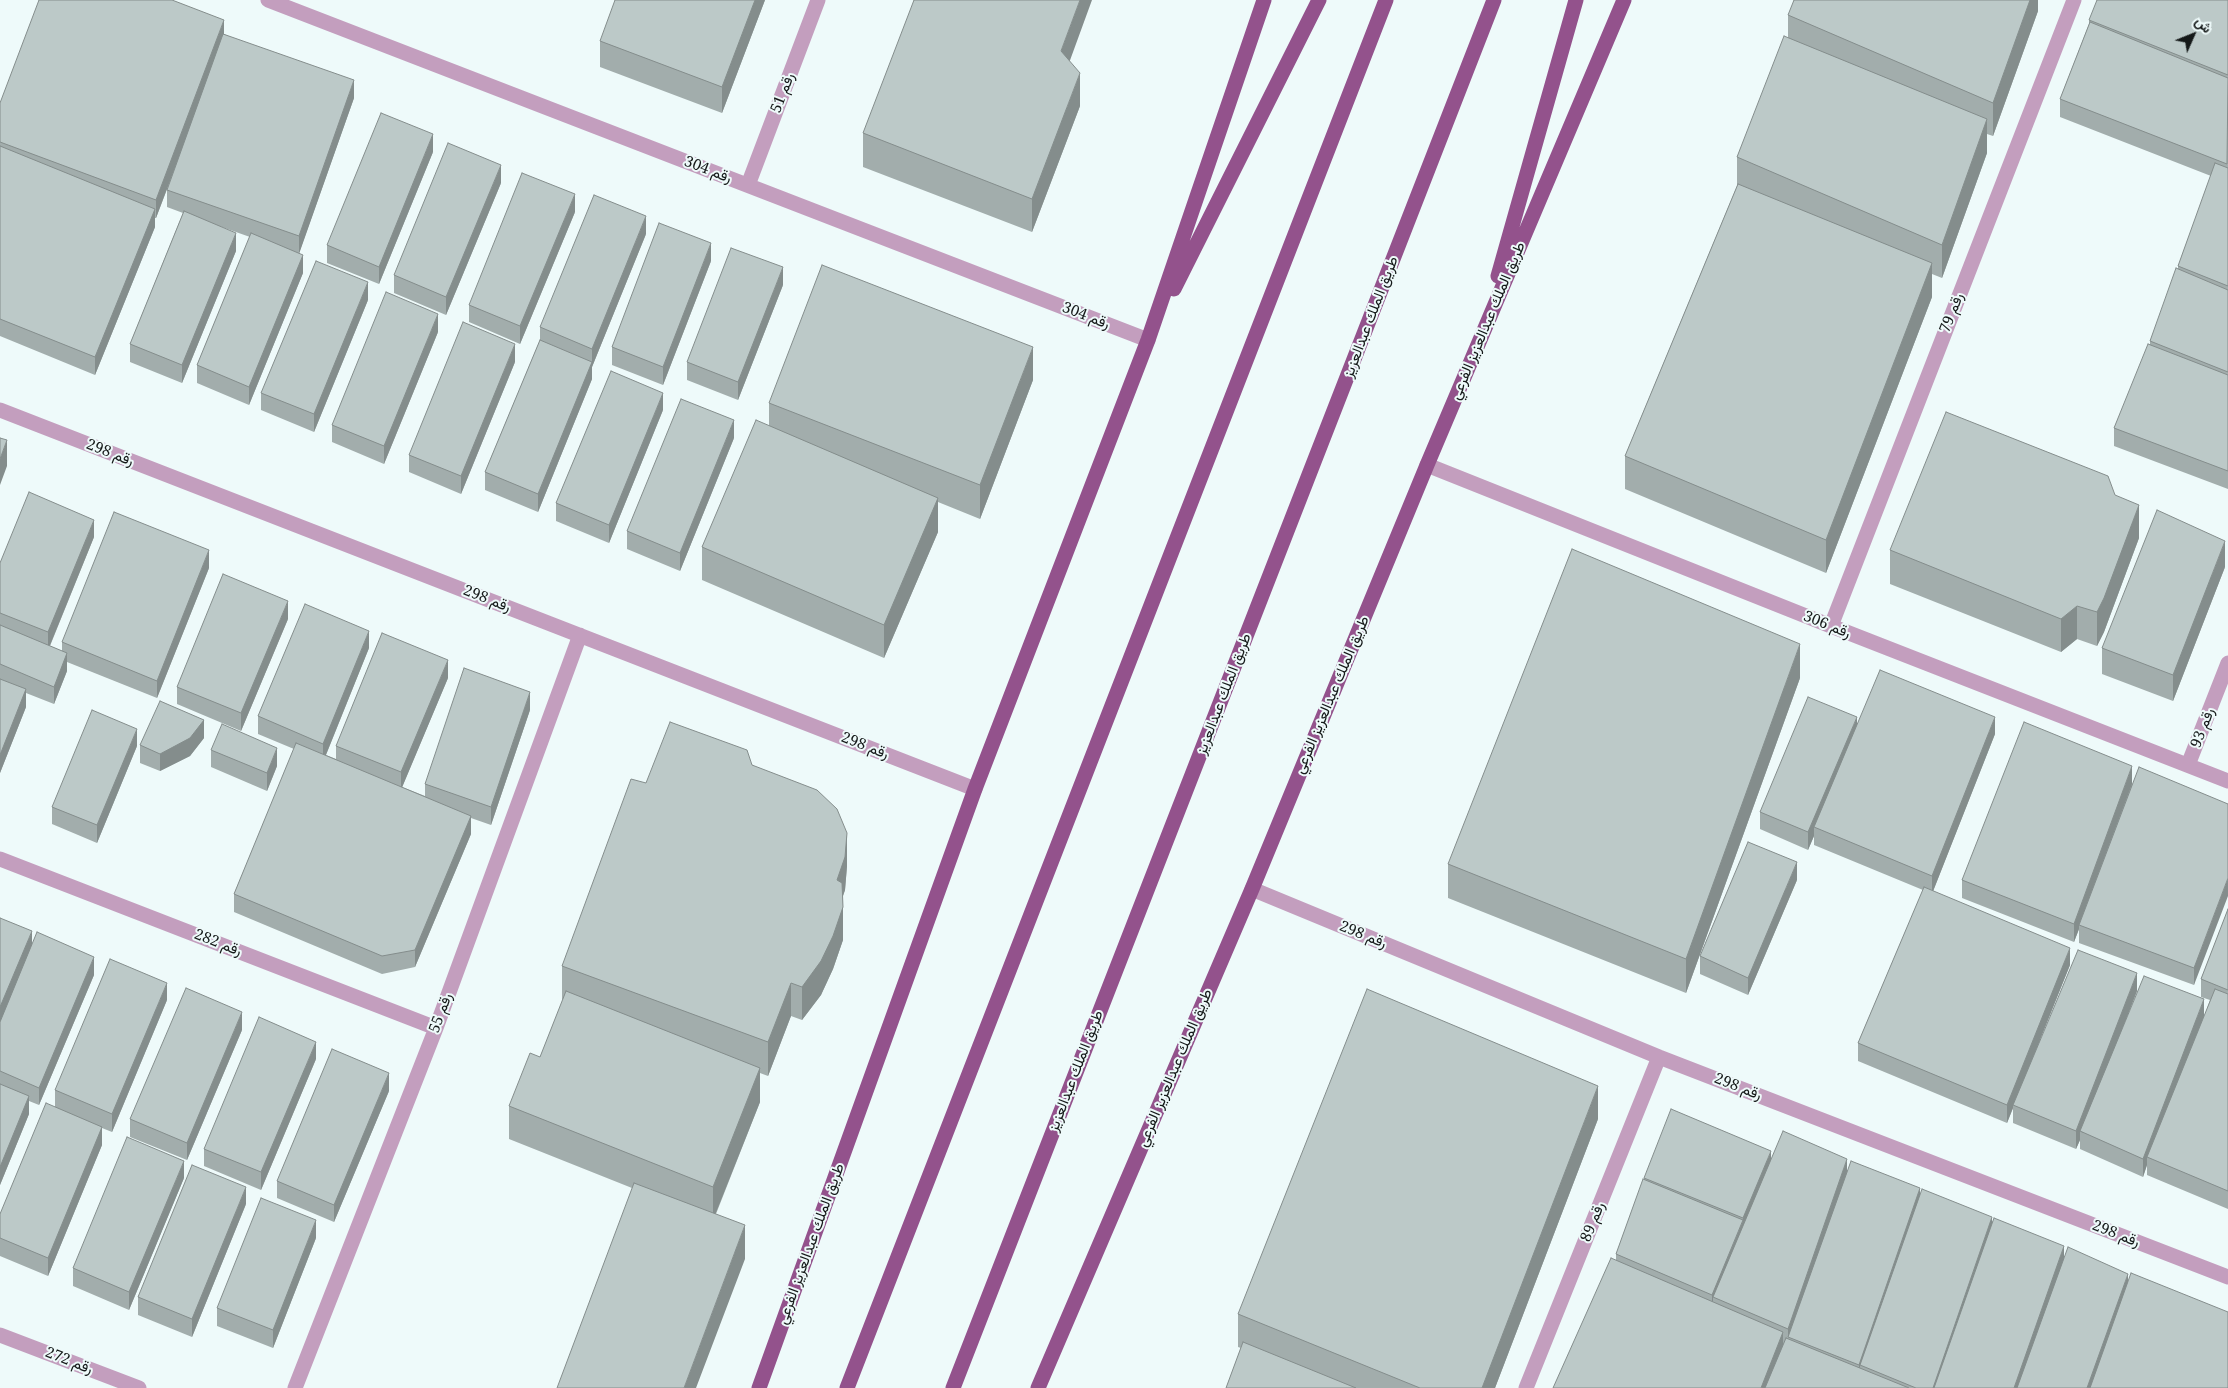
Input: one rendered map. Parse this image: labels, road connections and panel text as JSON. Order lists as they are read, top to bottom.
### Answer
{
  "streets": {
    "main road": ["طريق الملك عبدالعزيز", "طريق الملك عبدالعزيز الفرعي"],
    "street": [
      "رقم 51",
      "رقم 304",
      "رقم 79",
      "رقم 298",
      "رقم 306",
      "رقم 93",
      "رقم 282",
      "رقم 55",
      "رقم 89",
      "رقم 272"
    ]
  },
  "crossings": [
    ["رقم 51", "رقم 304"],
    ["رقم 304", "طريق الملك عبدالعزيز الفرعي"],
    ["رقم 79", "رقم 306"],
    ["طريق الملك عبدالعزيز الفرعي", "رقم 298"],
    ["طريق الملك عبدالعزيز الفرعي", "رقم 306"],
    ["رقم 298", "رقم 55"],
    ["رقم 298", "رقم 89"],
    ["رقم 306", "رقم 93"],
    ["رقم 282", "رقم 55"]
  ],
  "north": "top right"
}
